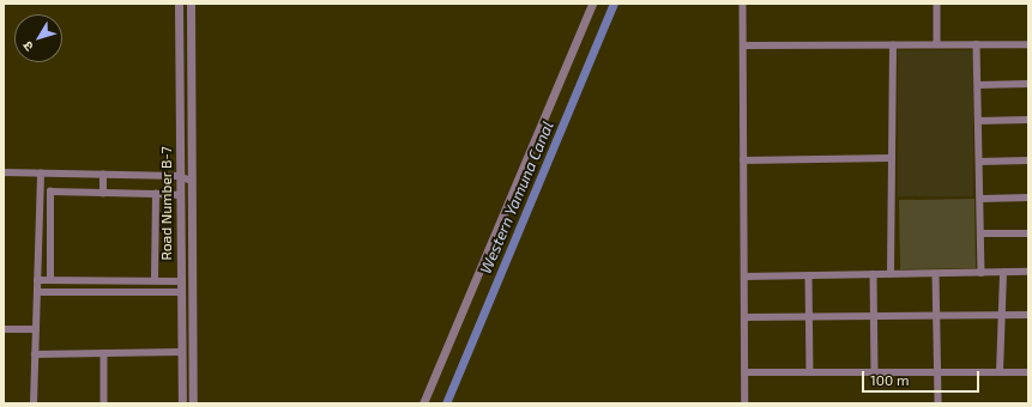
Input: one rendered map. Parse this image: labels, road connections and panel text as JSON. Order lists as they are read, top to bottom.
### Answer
{
  "streets": {
    "street": ["Road Number B-7"]
  },
  "water": ["Western Yamuna Canal"],
  "scale_bar": "100 m",
  "north": "bottom left"
}
